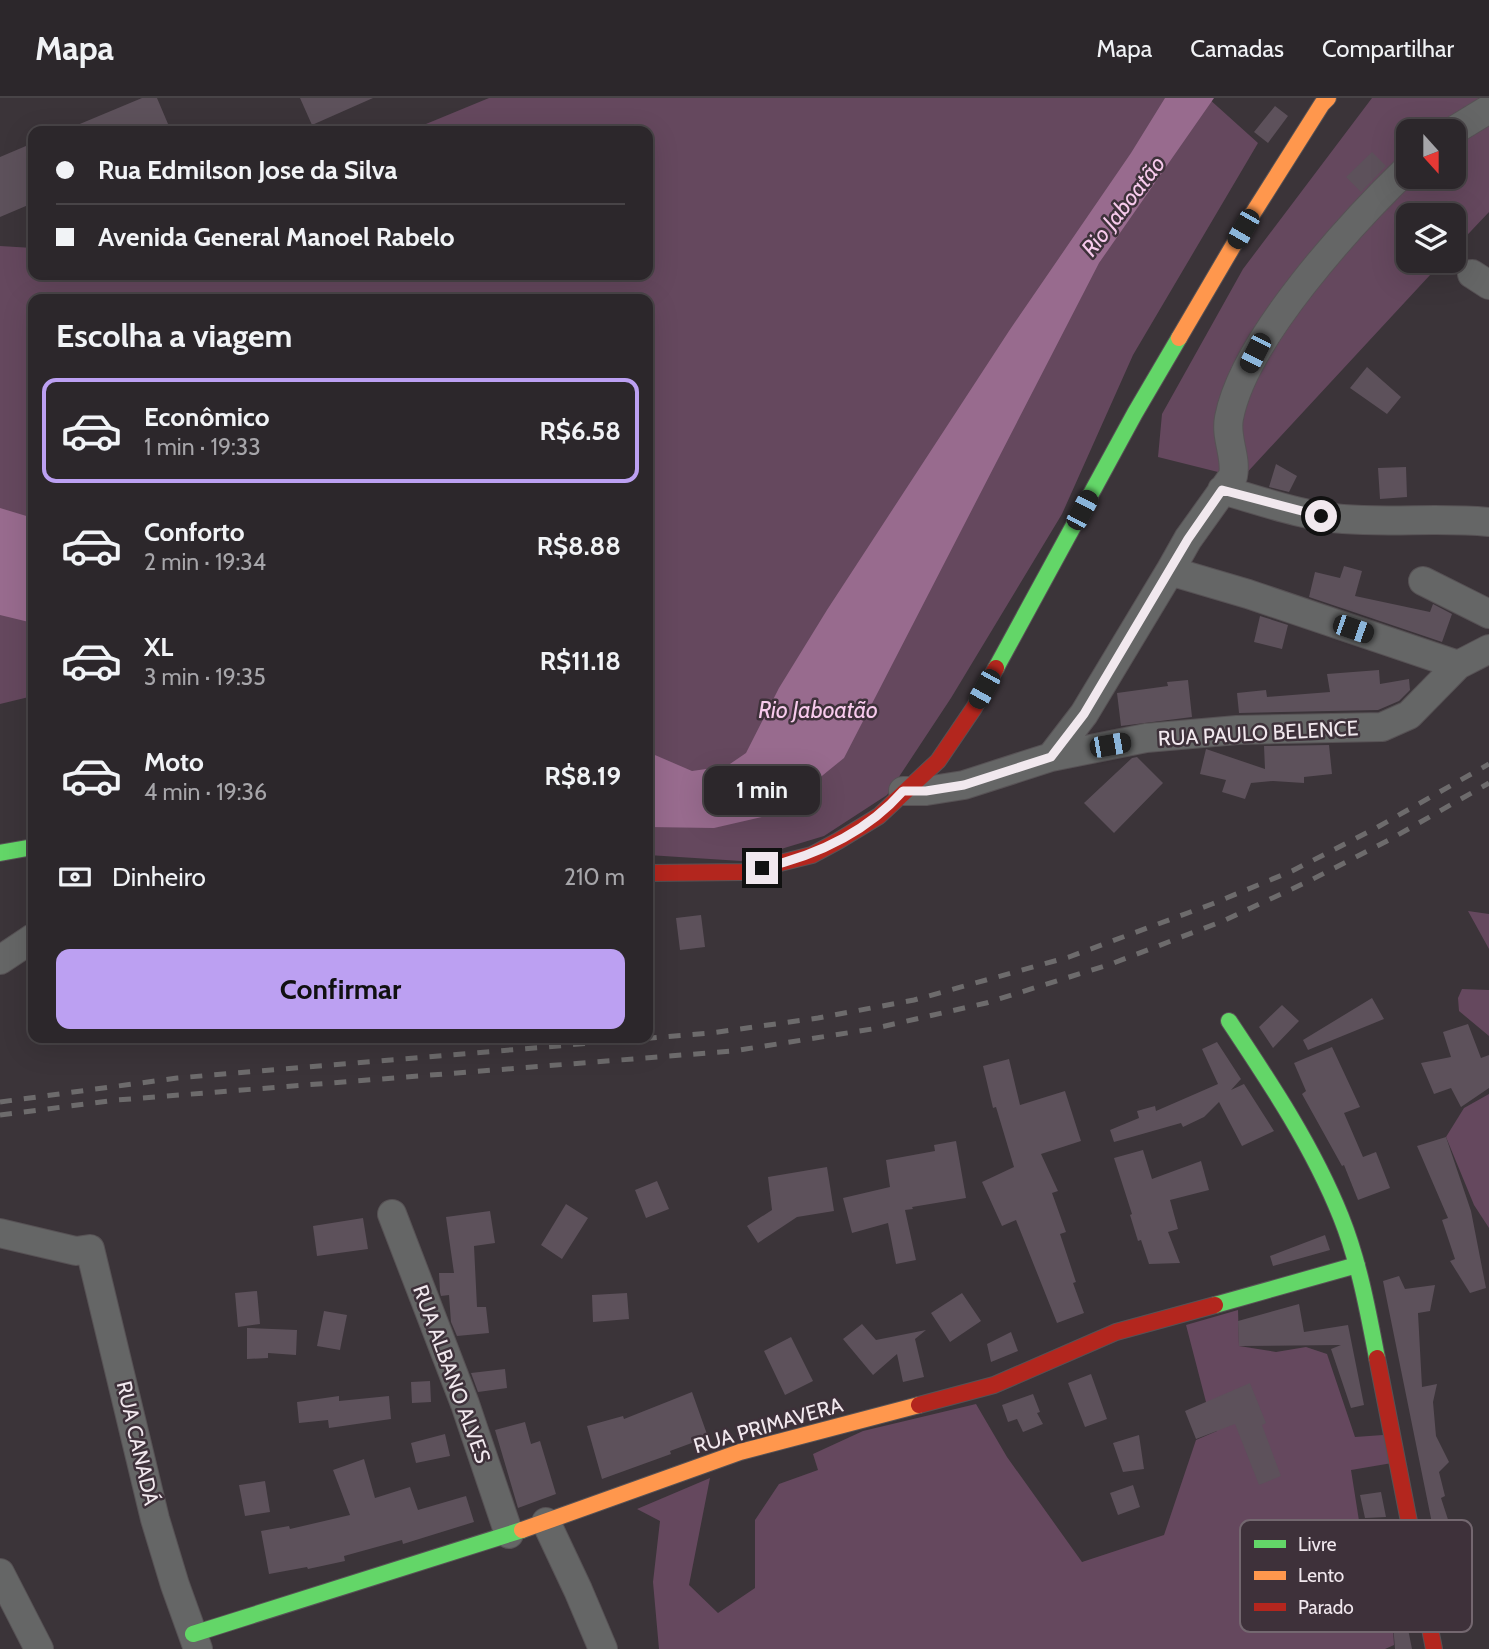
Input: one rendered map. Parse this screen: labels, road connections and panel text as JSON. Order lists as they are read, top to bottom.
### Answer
{
  "streets": {
    "street": [
      "RUA PAULO BELENCE",
      "RUA ALBANO ALVES",
      "RUA PRIMAVERA",
      "RUA CANADÁ"
    ]
  },
  "crossings": [
    ["RUA ALBANO ALVES", "RUA PRIMAVERA"],
    ["RUA PRIMAVERA", "RUA CANADÁ"]
  ],
  "water": ["Rio Jaboatão"],
  "legend": ["Livre", "Lento", "Parado"],
  "north": "bottom",
  "page": {
    "header": "Mapa",
    "nav": ["Mapa", "Camadas", "Compartilhar"],
    "banner": ["Rua Edmilson Jose da Silva", "Avenida General Manoel Rabelo"],
    "heading": "Escolha a viagem",
    "list": [
      {
        "name": "Econômico",
        "note": "1 min · 19:33",
        "value": "R$6.58"
      },
      {
        "name": "Conforto",
        "note": "2 min · 19:34",
        "value": "R$8.88"
      },
      {
        "name": "XL",
        "note": "3 min · 19:35",
        "value": "R$11.18"
      },
      {
        "name": "Moto",
        "note": "4 min · 19:36",
        "value": "R$8.19"
      }
    ],
    "bubble": "1 min",
    "pay": ["Dinheiro", "210 m"],
    "buttons": "Confirmar"
  }
}
